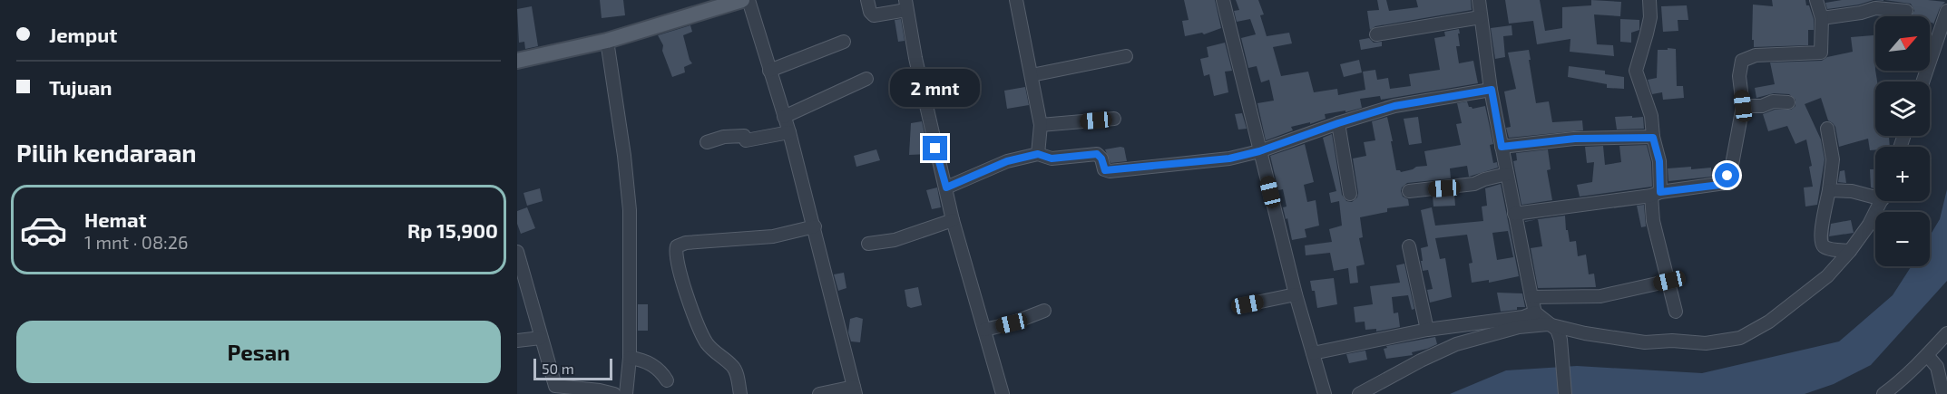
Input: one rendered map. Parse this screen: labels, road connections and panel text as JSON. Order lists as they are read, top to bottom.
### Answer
{
  "scale_bar": "50 m",
  "north": "top right",
  "page": {
    "banner": ["Jemput", "Tujuan"],
    "map_buttons": ["+", "−"],
    "bubble": "2 mnt",
    "heading": "Pilih kendaraan",
    "list": [
      {
        "name": "Hemat",
        "note": "1 mnt · 08:26",
        "value": "Rp 15,900"
      }
    ],
    "buttons": "Pesan",
    "scale": "50 m"
  }
}
